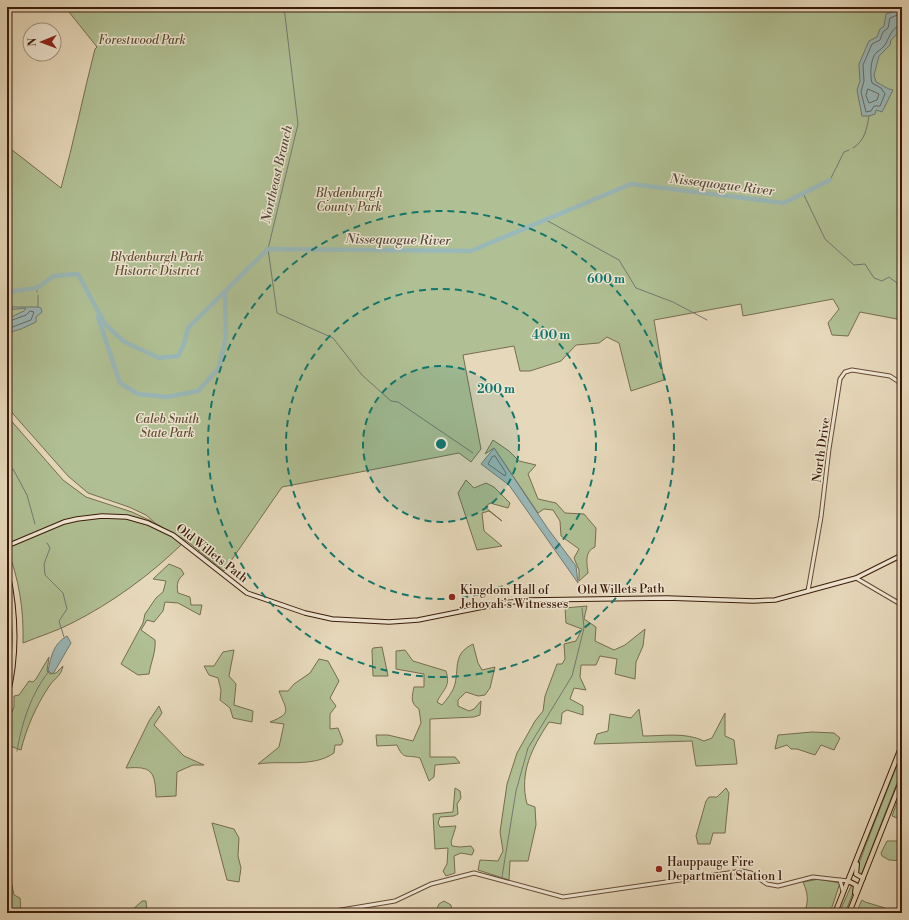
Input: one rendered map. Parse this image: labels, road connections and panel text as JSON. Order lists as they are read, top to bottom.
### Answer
{
  "streets": {
    "main road": ["Old Willets Path"],
    "street": ["North Drive"]
  },
  "crossings": [
    ["North Drive", "Old Willets Path"]
  ],
  "water": ["Northeast Branch", "Nissequogue River"],
  "parks": [
    "Forestwood Park",
    "Blydenburgh County Park",
    "Blydenburgh Park Historic District",
    "Caleb Smith State Park"
  ],
  "places": ["Kingdom Hall of Jehovah’s Witnesses", "Hauppauge Fire Department Station 1"],
  "north": "left",
  "rings": ["600 m", "400 m", "200 m"]
}
